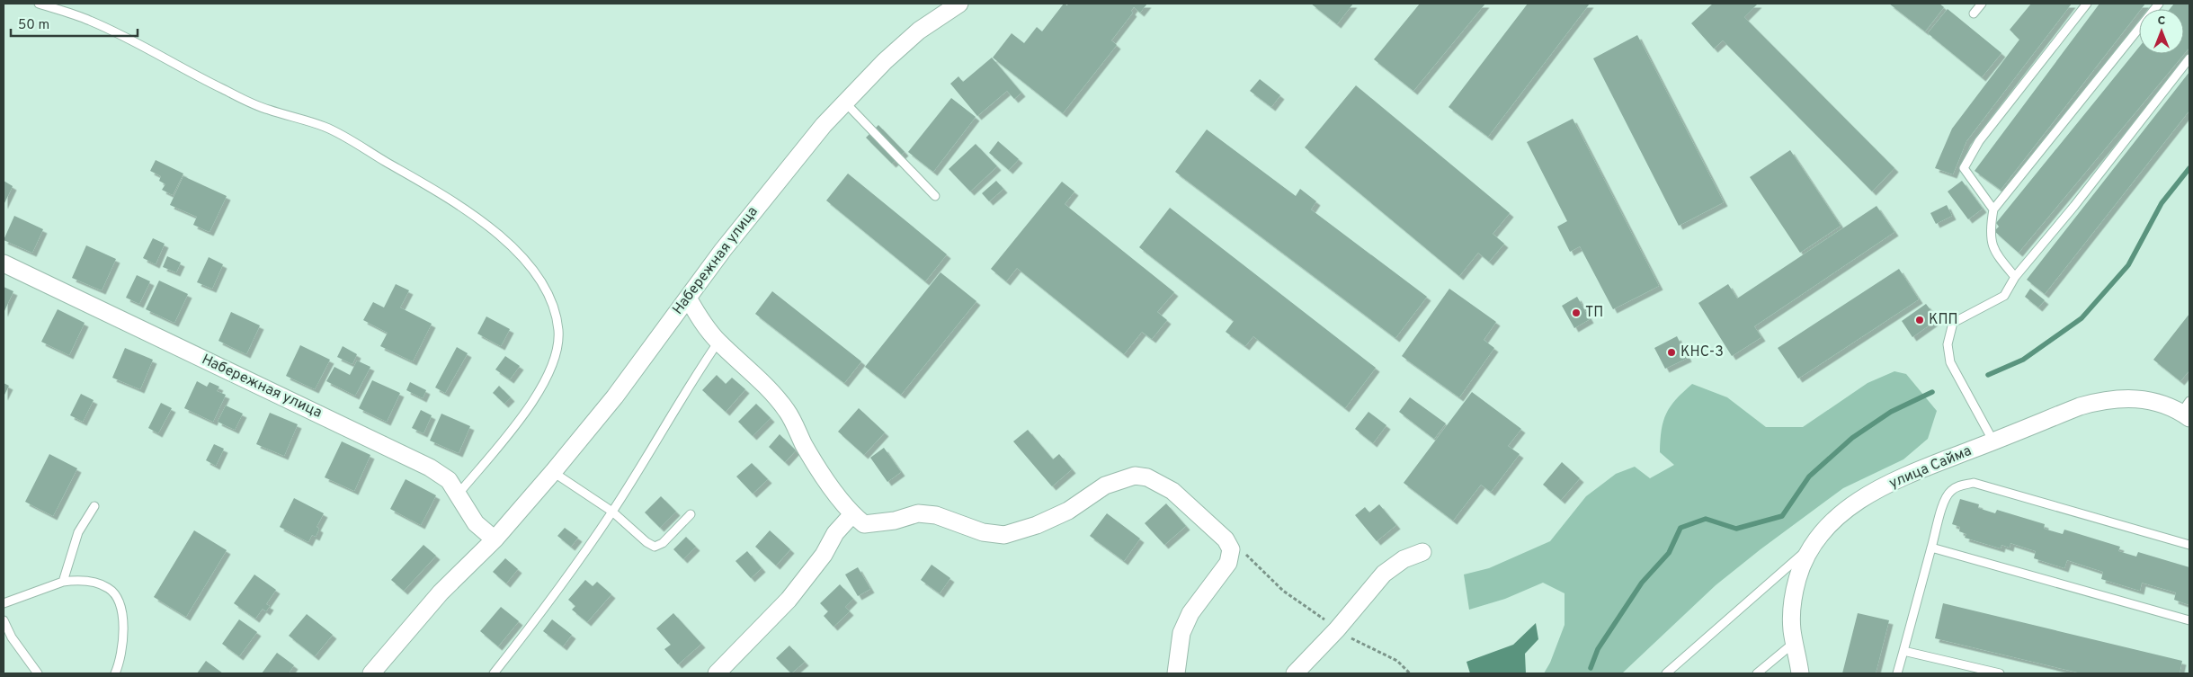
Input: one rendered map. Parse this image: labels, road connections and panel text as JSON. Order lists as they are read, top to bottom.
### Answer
{
  "streets": {
    "street": ["Набережная улица", "улица Сайма"]
  },
  "places": ["ТП", "КПП", "КНС-3"],
  "scale_bar": "50 m",
  "north": "top"
}
